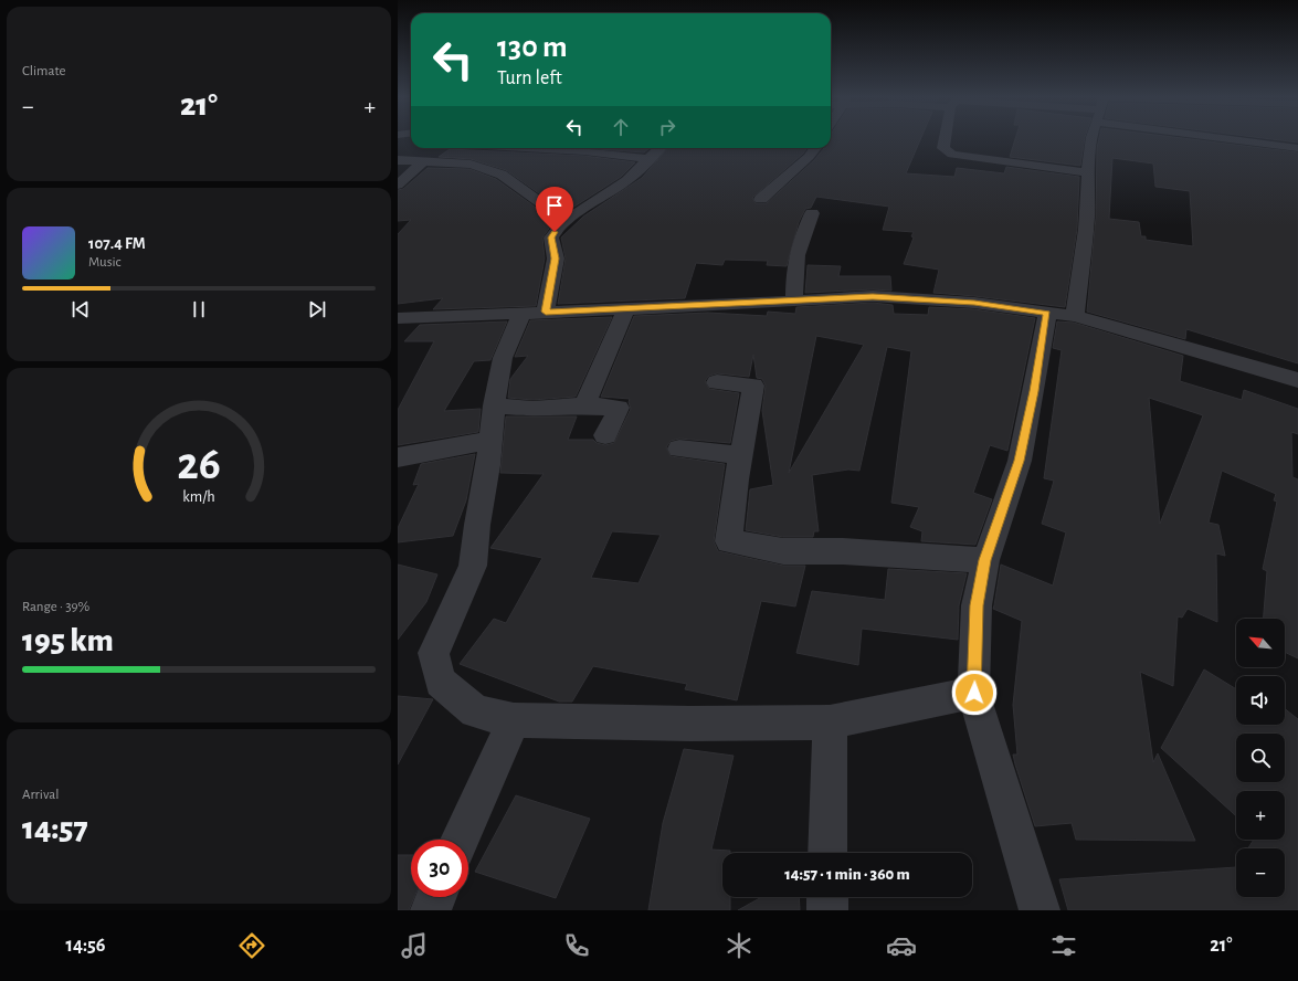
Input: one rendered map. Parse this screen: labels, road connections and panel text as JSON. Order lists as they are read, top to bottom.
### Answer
{
  "north": "top left",
  "page": {
    "tile": [
      "Climate",
      ["Range · 39%", "195 km"],
      ["Arrival", "14:57"]
    ],
    "turn": ["130 m", "Turn left"],
    "heat": ["−", "21°", "+"],
    "song": ["107.4 FM", "Music"],
    "map_buttons": ["+", "−"],
    "limit": "30",
    "trip": "14:57 · 1 min · 360 m",
    "tabs": ["14:56", "21°"],
    "gauge": ["26", "km/h"]
  }
}
